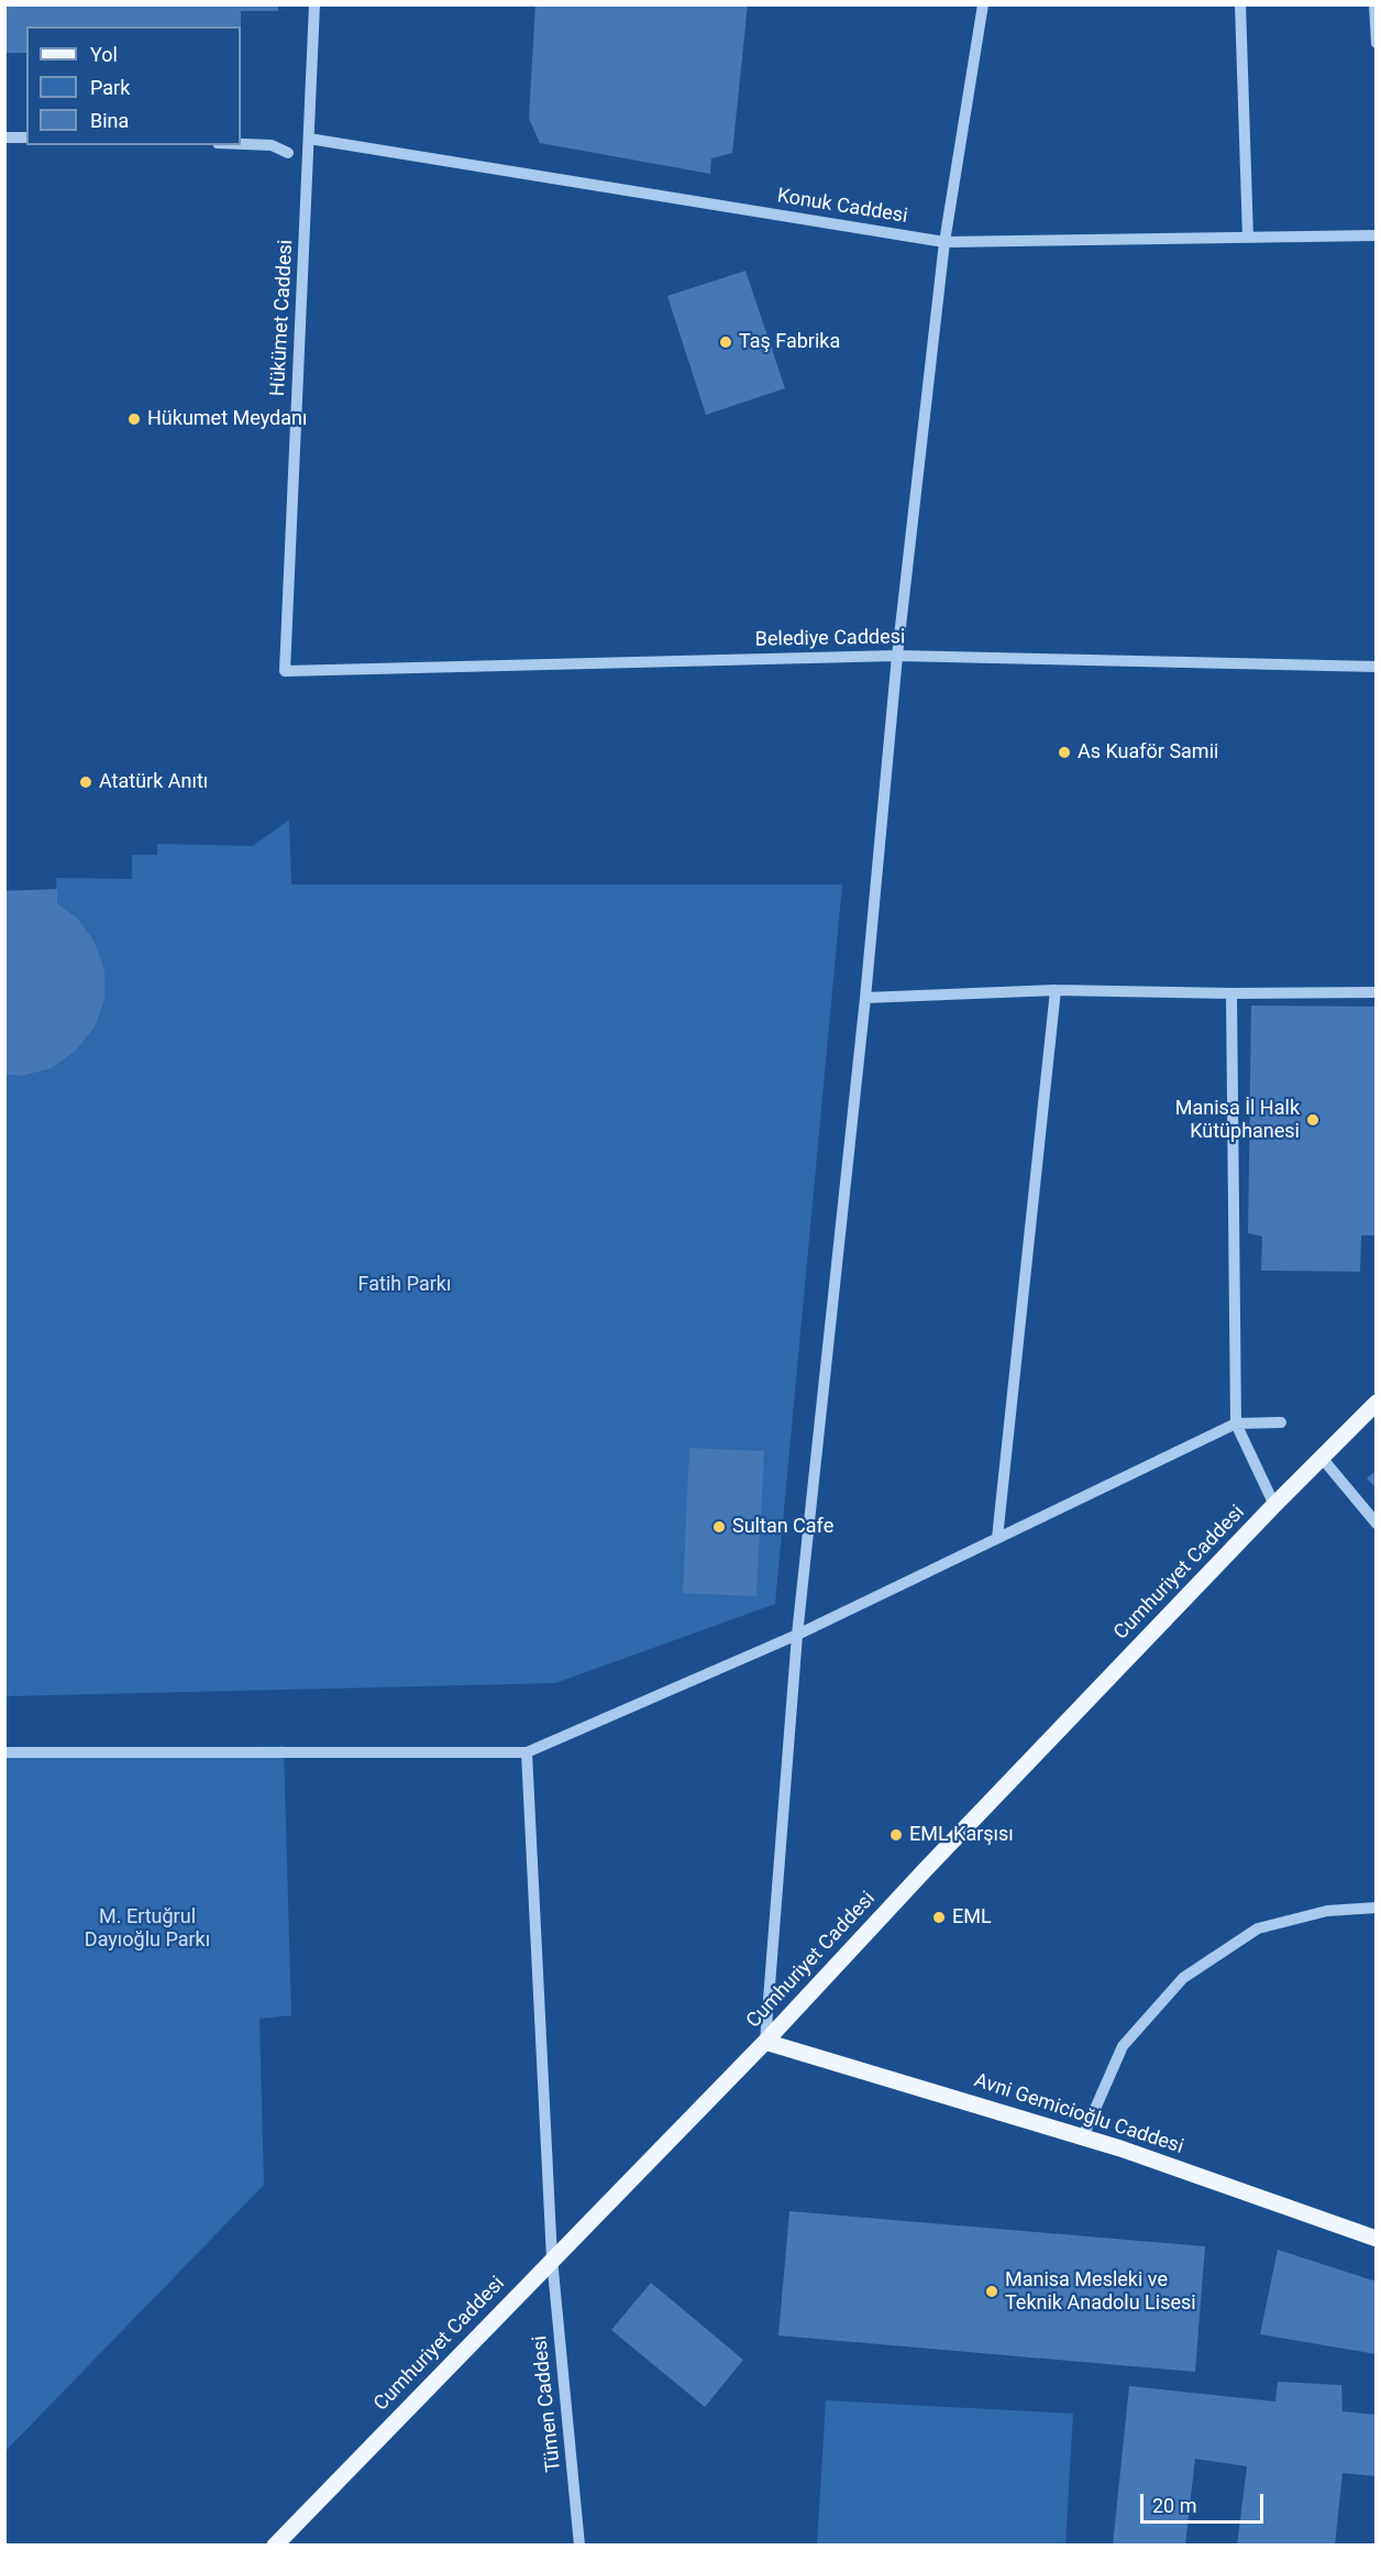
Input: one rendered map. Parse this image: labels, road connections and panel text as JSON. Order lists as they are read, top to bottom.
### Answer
{
  "streets": {
    "main road": ["Cumhuriyet Caddesi", "Avni Gemicioğlu Caddesi"],
    "street": [
      "Konuk Caddesi",
      "Hükümet Caddesi",
      "Belediye Caddesi",
      "Tümen Caddesi"
    ]
  },
  "crossings": [
    ["Konuk Caddesi", "Hükümet Caddesi"],
    ["Hükümet Caddesi", "Belediye Caddesi"],
    ["Cumhuriyet Caddesi", "Avni Gemicioğlu Caddesi"],
    ["Cumhuriyet Caddesi", "Tümen Caddesi"]
  ],
  "parks": ["Fatih Parkı", "M. Ertuğrul Dayıoğlu Parkı"],
  "places": [
    "Taş Fabrika",
    "Hükumet Meydanı",
    "As Kuaför Samii",
    "Atatürk Anıtı",
    "Manisa İl Halk Kütüphanesi",
    "Sultan Cafe",
    "EML Karşısı",
    "EML",
    "Manisa Mesleki ve Teknik Anadolu Lisesi"
  ],
  "legend": ["Yol", "Park", "Bina"],
  "scale_bar": "20 m"
}
